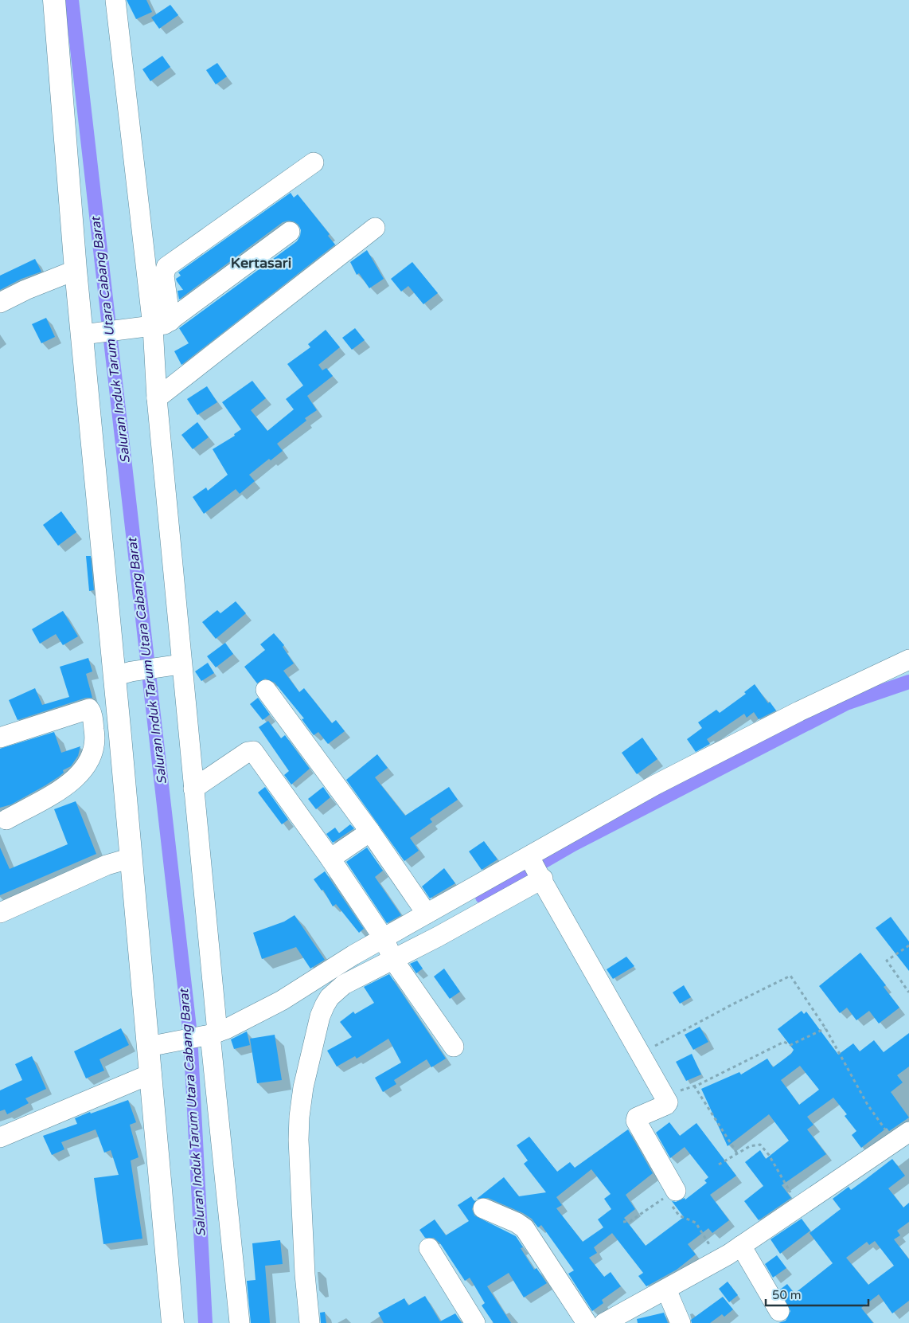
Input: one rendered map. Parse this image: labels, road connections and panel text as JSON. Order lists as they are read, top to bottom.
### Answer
{
  "districts": ["Kertasari"],
  "water": ["Saluran Induk Tarum Utara Cabang Barat"],
  "scale_bar": "50 m"
}
